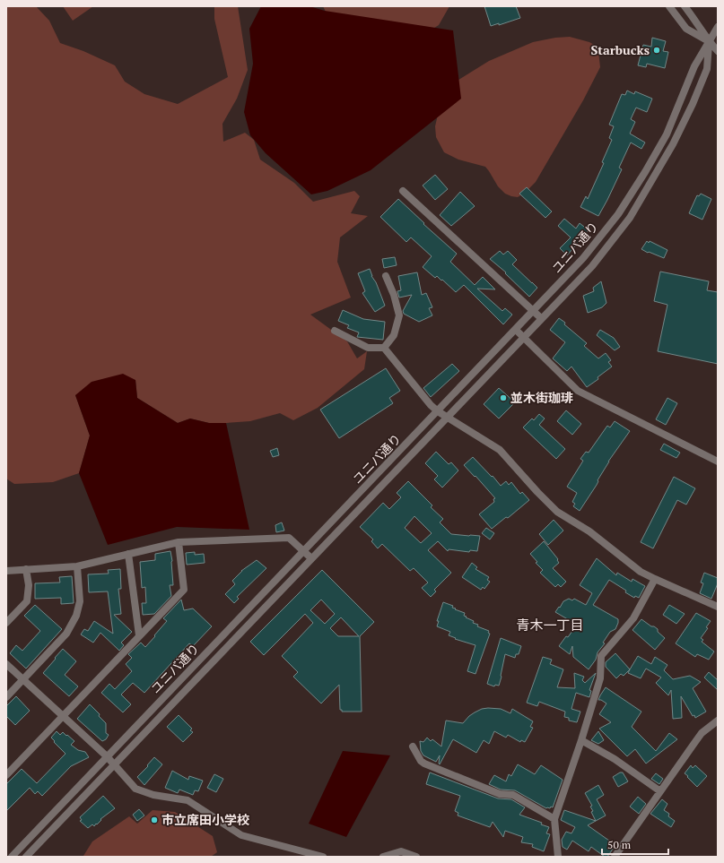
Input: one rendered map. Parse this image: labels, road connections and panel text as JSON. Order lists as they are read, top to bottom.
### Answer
{
  "streets": {
    "street": ["ユニバ通り"]
  },
  "districts": ["青木一丁目"],
  "places": ["Starbucks", "並木街珈琲", "市立席田小学校"],
  "scale_bar": "50 m"
}
